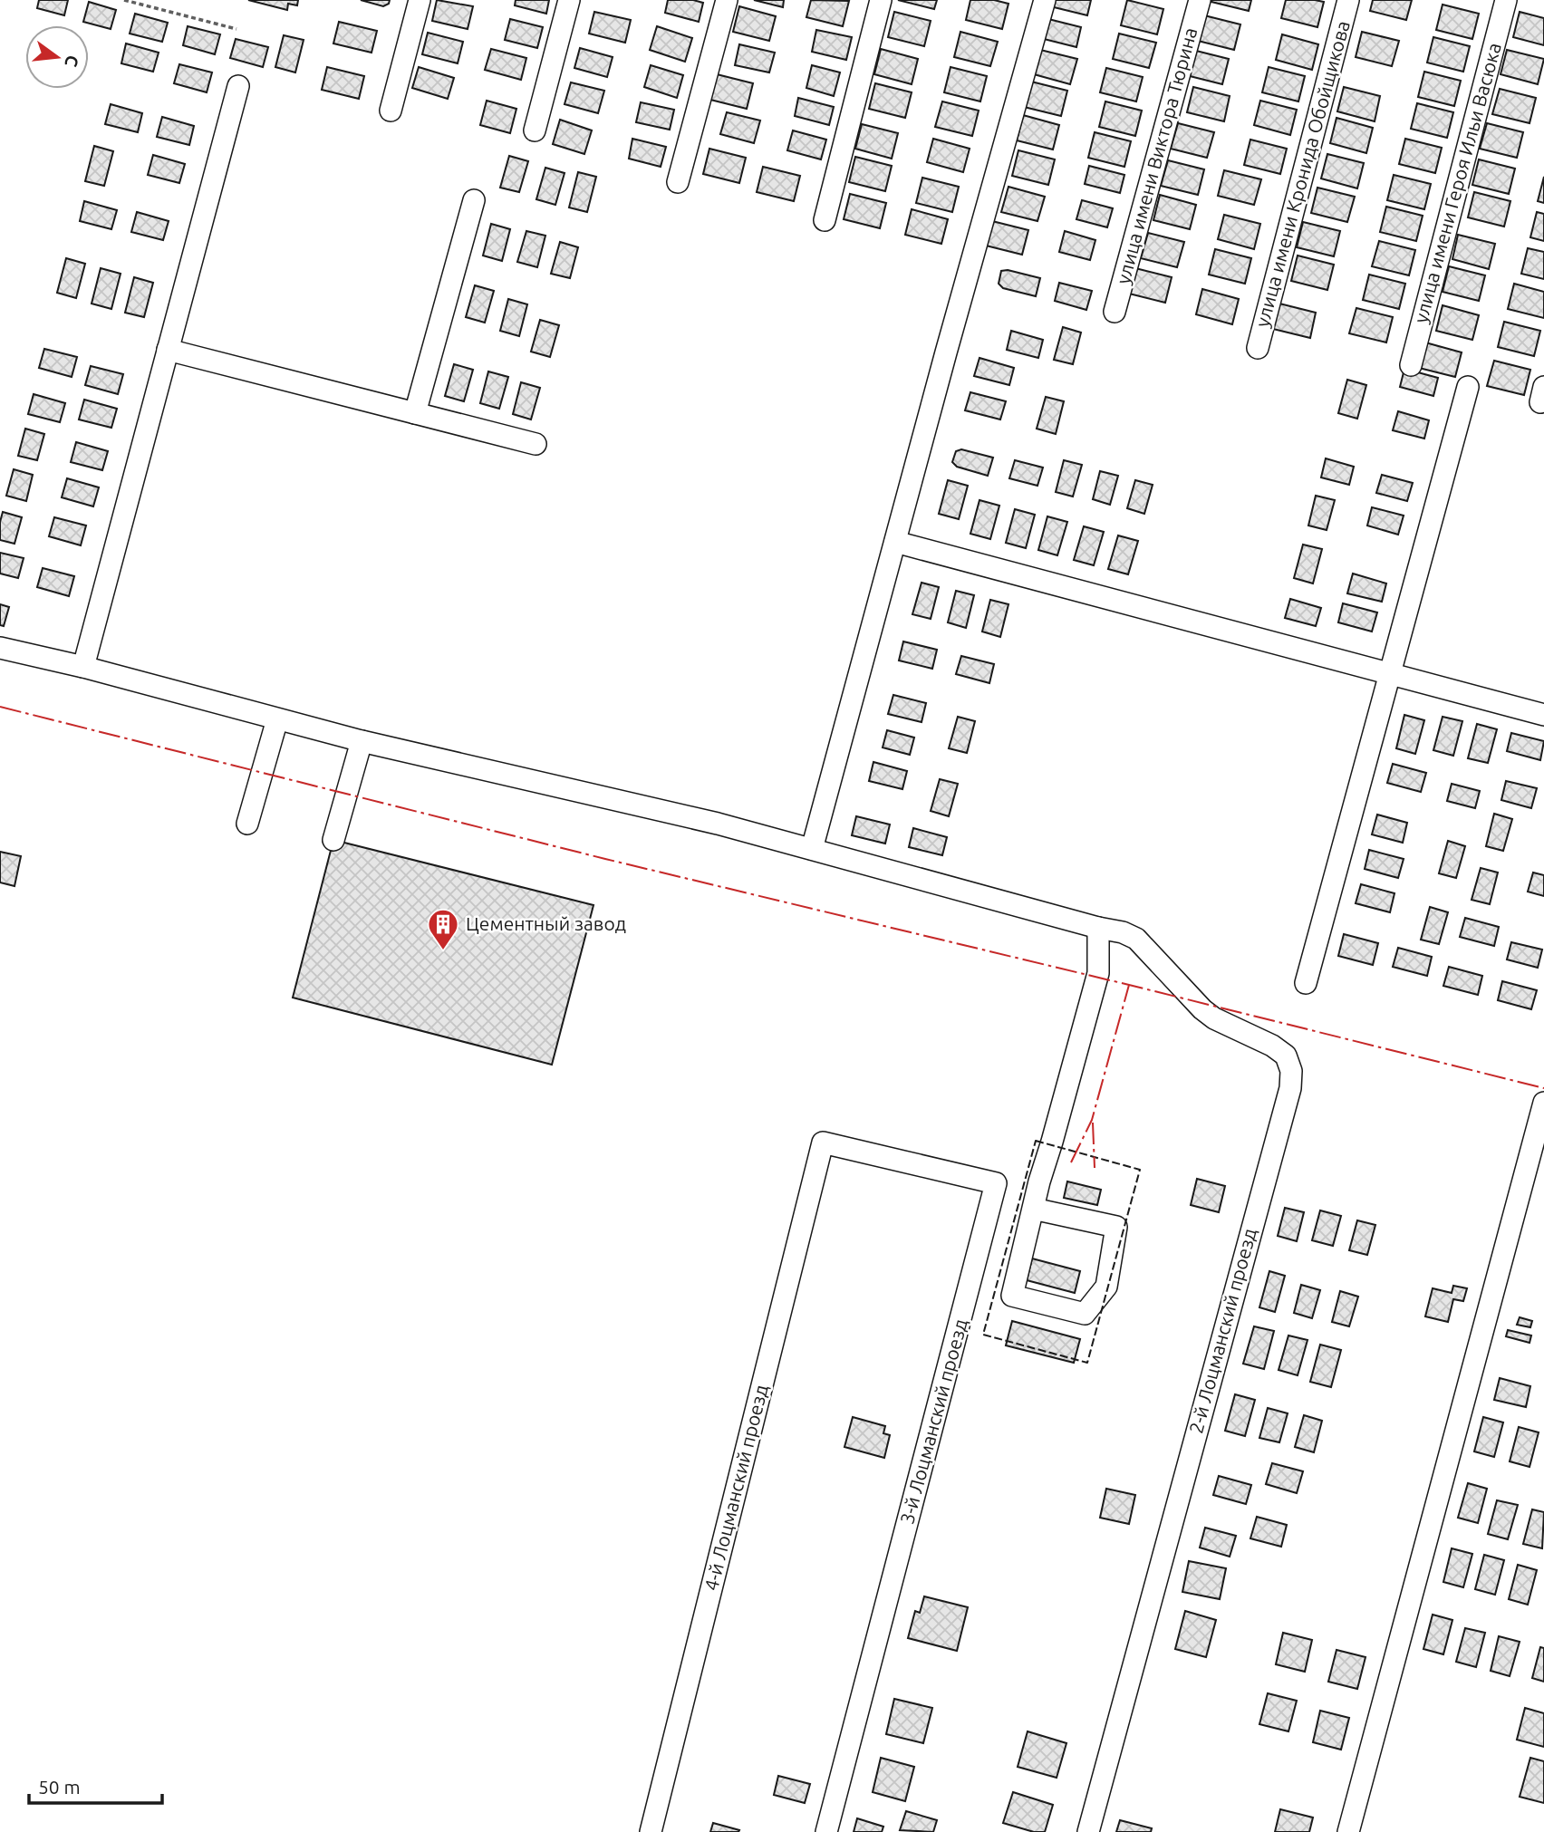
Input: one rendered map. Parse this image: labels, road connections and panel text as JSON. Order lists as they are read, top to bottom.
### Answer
{
  "streets": {
    "street": [
      "улица имени Виктора Тюрина",
      "улица имени Кронида Обойщикова",
      "улица имени Героя Ильи Васюка",
      "2-й Лоцманский проезд",
      "3-й Лоцманский проезд",
      "4-й Лоцманский проезд"
    ]
  },
  "crossings": [
    ["3-й Лоцманский проезд", "4-й Лоцманский проезд"]
  ],
  "places": {
    "building": ["Цементный завод"]
  },
  "scale_bar": "50 m",
  "north": "right"
}
